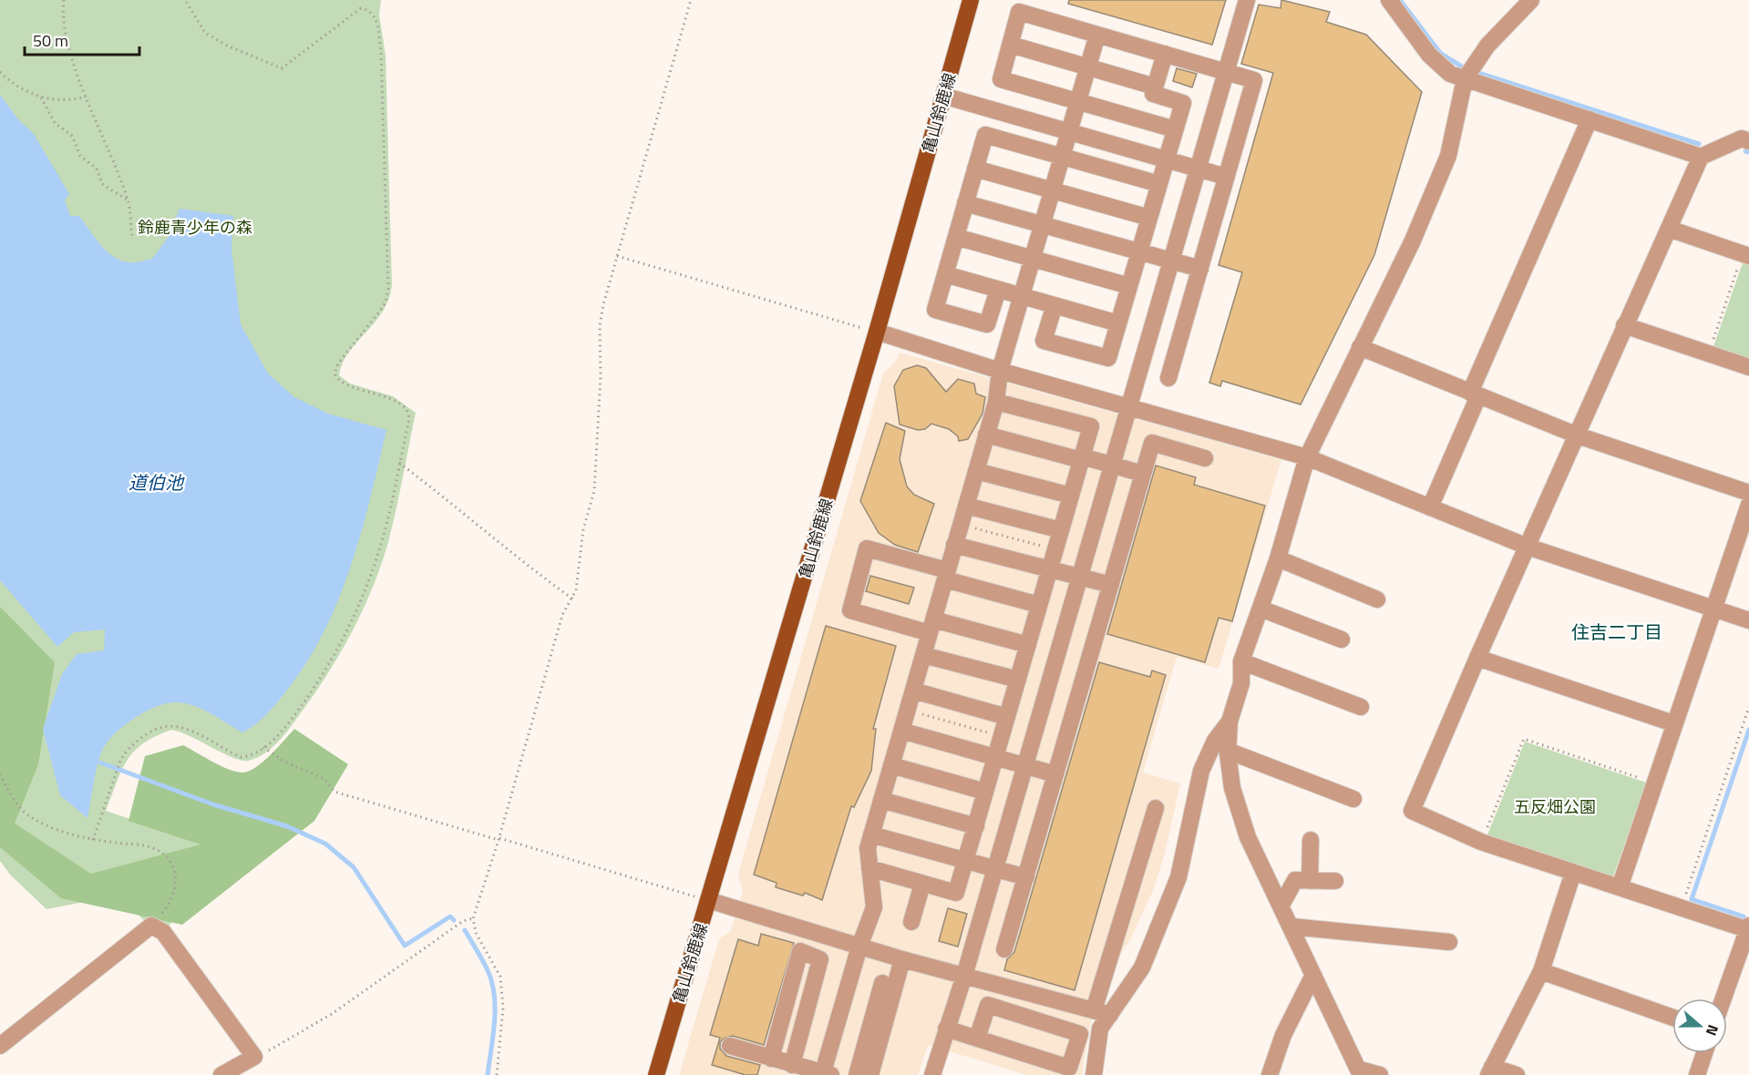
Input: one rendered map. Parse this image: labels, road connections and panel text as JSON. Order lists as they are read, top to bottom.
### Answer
{
  "streets": {
    "main road": ["亀山鈴鹿線"]
  },
  "districts": ["住吉二丁目"],
  "water": ["道伯池"],
  "parks": ["鈴鹿青少年の森", "五反畑公園"],
  "scale_bar": "50 m",
  "north": "right"
}
